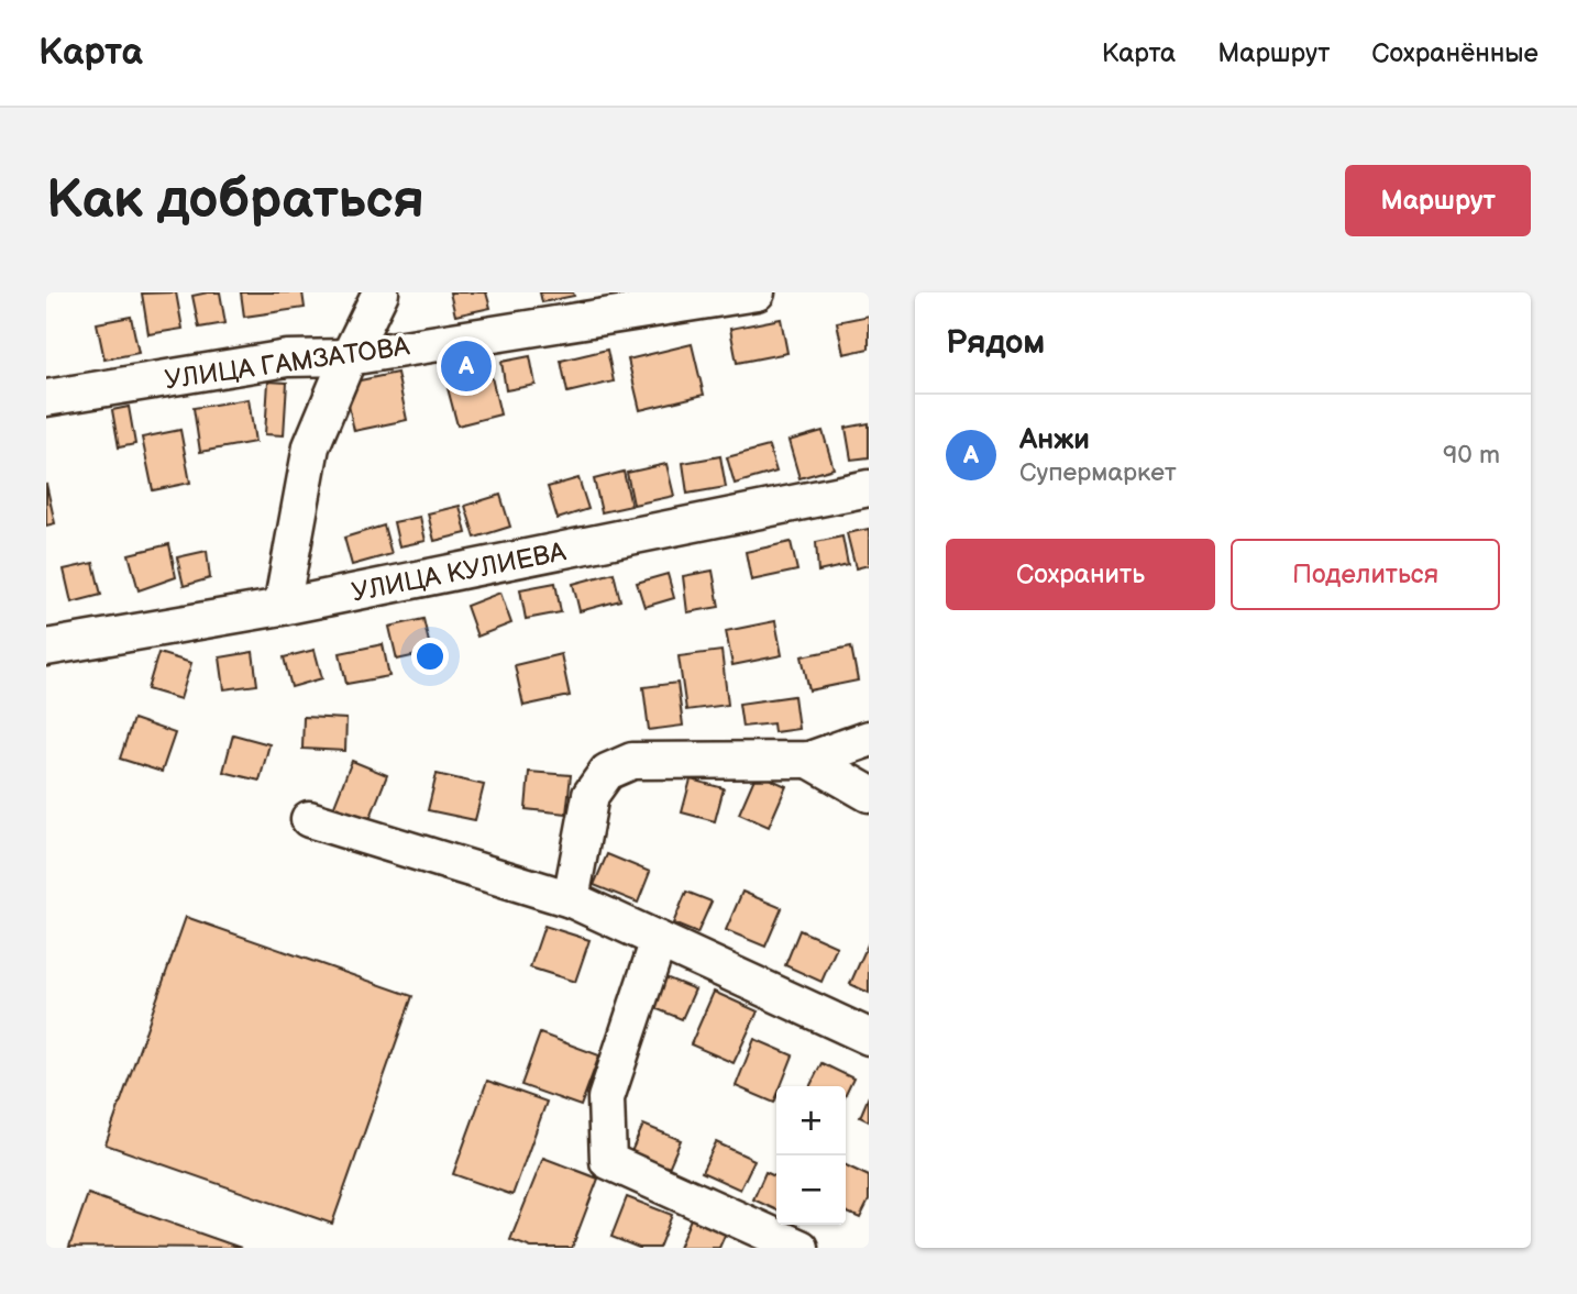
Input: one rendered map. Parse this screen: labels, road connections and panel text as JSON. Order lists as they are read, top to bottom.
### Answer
{
  "streets": {
    "street": ["УЛИЦА ГАМЗАТОВА", "УЛИЦА КУЛИЕВА"]
  },
  "page": {
    "header": "Карта",
    "nav": ["Карта", "Маршрут", "Сохранённые"],
    "buttons": [
      "Маршрут",
      ["Сохранить", "Поделиться"]
    ],
    "title": "Как добраться",
    "heading": "Рядом",
    "pins": "A",
    "list": [
      {
        "mark": "A",
        "name": "Анжи",
        "note": "Супермаркет",
        "value": "90 m"
      }
    ],
    "map_buttons": ["+", "−"]
  }
}
